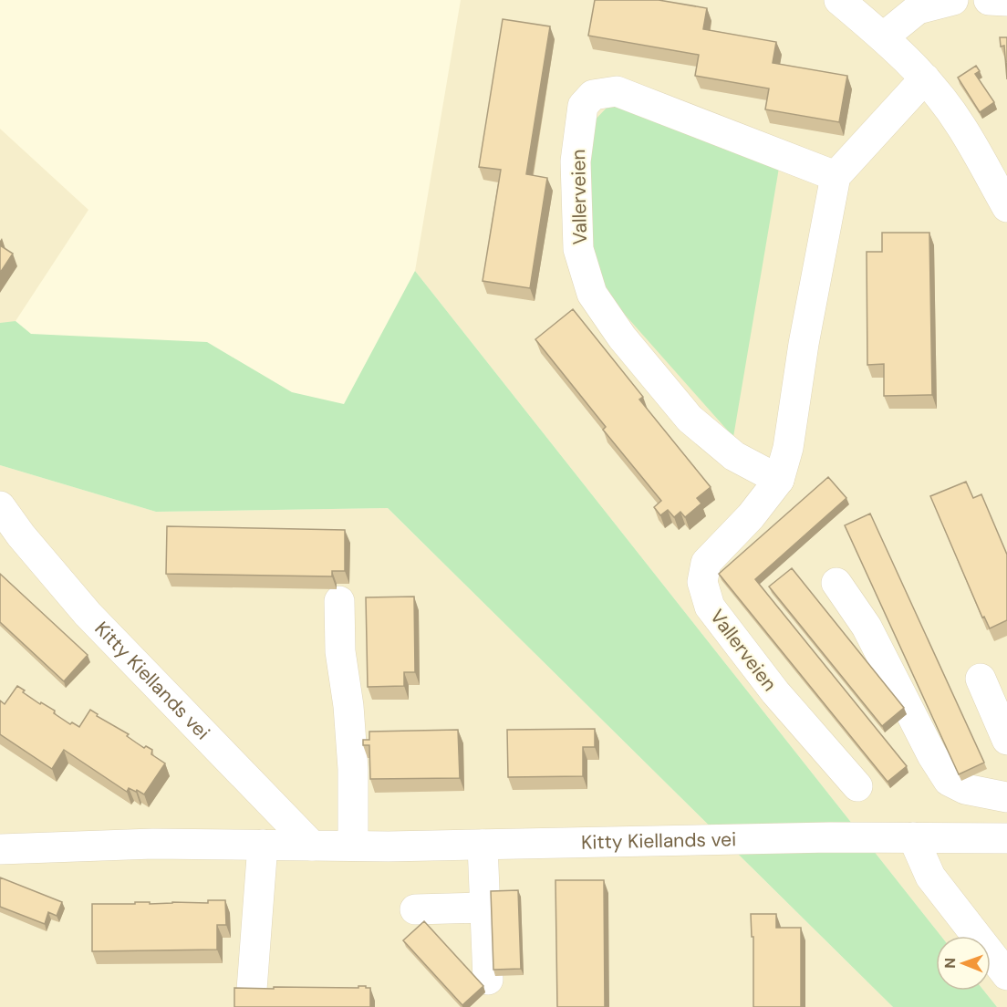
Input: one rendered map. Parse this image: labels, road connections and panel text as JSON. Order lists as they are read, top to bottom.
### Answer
{
  "streets": {
    "street": ["Vallerveien", "Kitty Kiellands vei"]
  },
  "north": "left"
}
